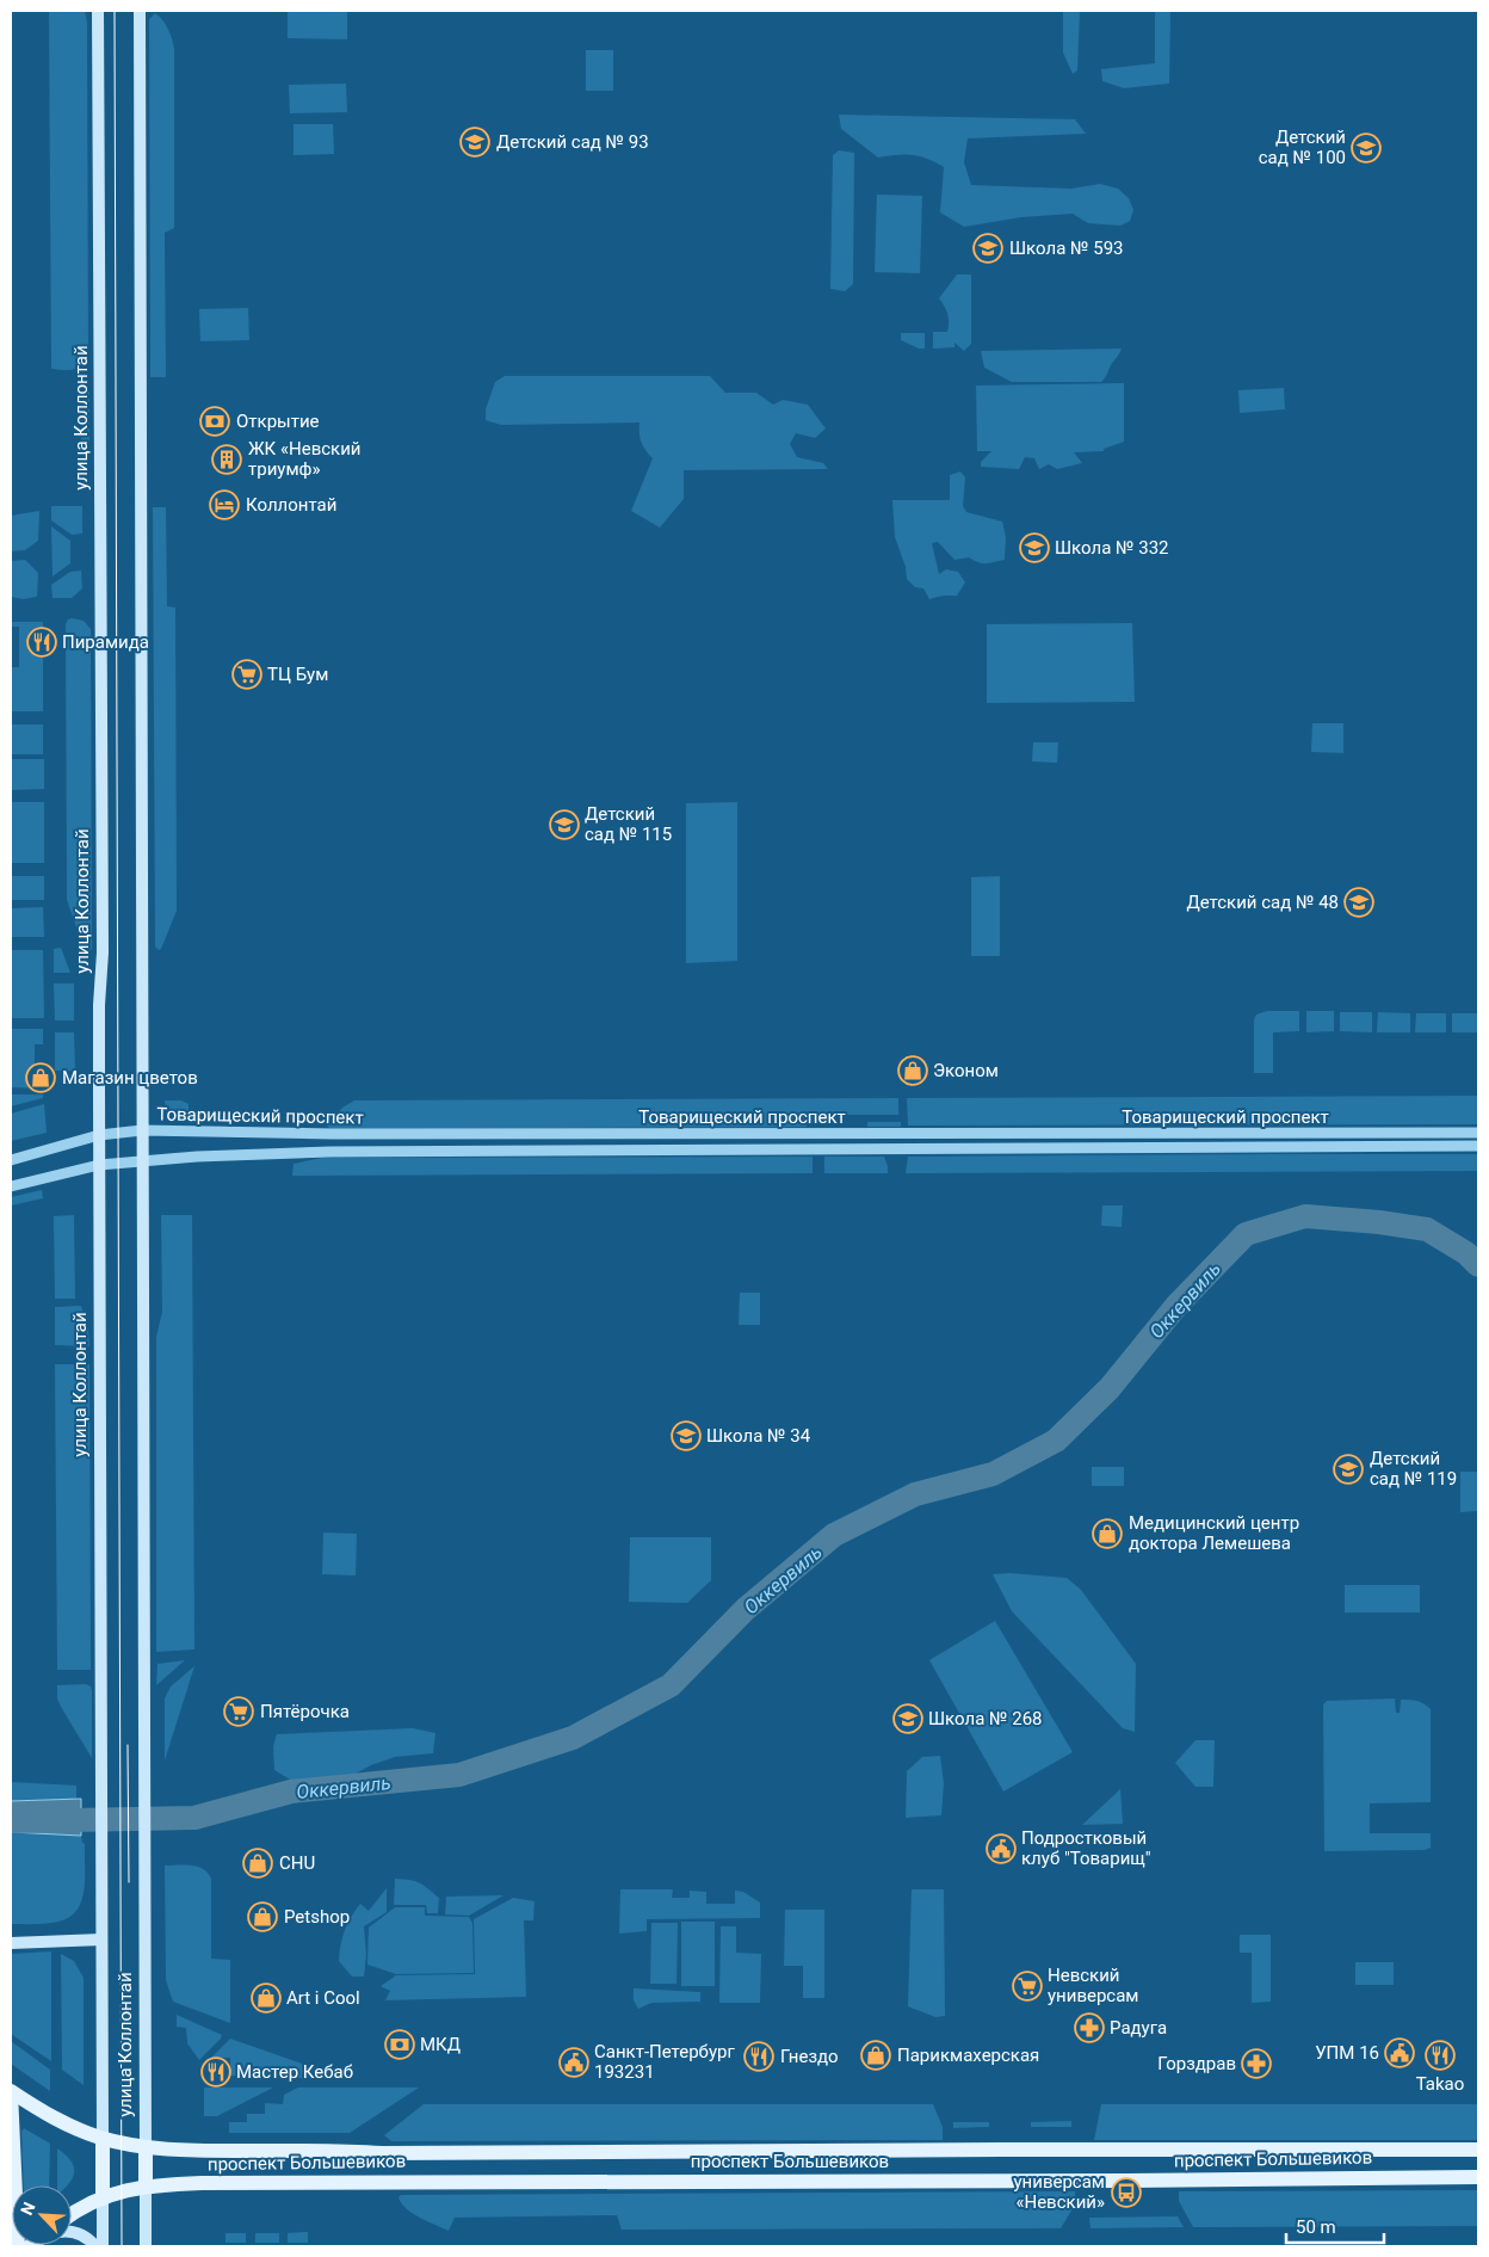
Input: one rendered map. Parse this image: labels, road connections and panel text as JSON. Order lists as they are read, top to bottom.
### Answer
{
  "streets": {
    "main road": ["улица Коллонтай", "проспект Большевиков"],
    "street": ["Товарищеский проспект"]
  },
  "crossings": [
    ["улица Коллонтай", "Товарищеский проспект"],
    ["улица Коллонтай", "проспект Большевиков"]
  ],
  "water": ["Оккервиль"],
  "places": {
    "school or university": [
      "Детский сад № 93",
      "Детский сад № 100",
      "Школа № 593",
      "Школа № 332",
      "Детский сад № 115",
      "Детский сад № 48",
      "Школа № 34",
      "Детский сад № 119",
      "Школа № 268"
    ],
    "bank": ["Открытие", "МКД"],
    "building": ["ЖК «Невский триумф»"],
    "hotel": ["Коллонтай"],
    "restaurant": [
      "Пирамида",
      "Takao",
      "Гнездо",
      "Мастер Кебаб"
    ],
    "supermarket": ["ТЦ Бум", "Пятёрочка", "Невский универсам"],
    "shop": [
      "Эконом",
      "Магазин цветов",
      "Медицинский центр доктора Лемешева",
      "CHU",
      "Petshop",
      "Art i Cool",
      "Парикмахерская"
    ],
    "public building": ["Подростковый клуб \"Товарищ\"", "УПМ 16", "Санкт-Петербург 193231"],
    "pharmacy": ["Радуга", "Горздрав"],
    "bus stop": ["универсам «Невский»"]
  },
  "scale_bar": "50 m",
  "north": "top left"
}
